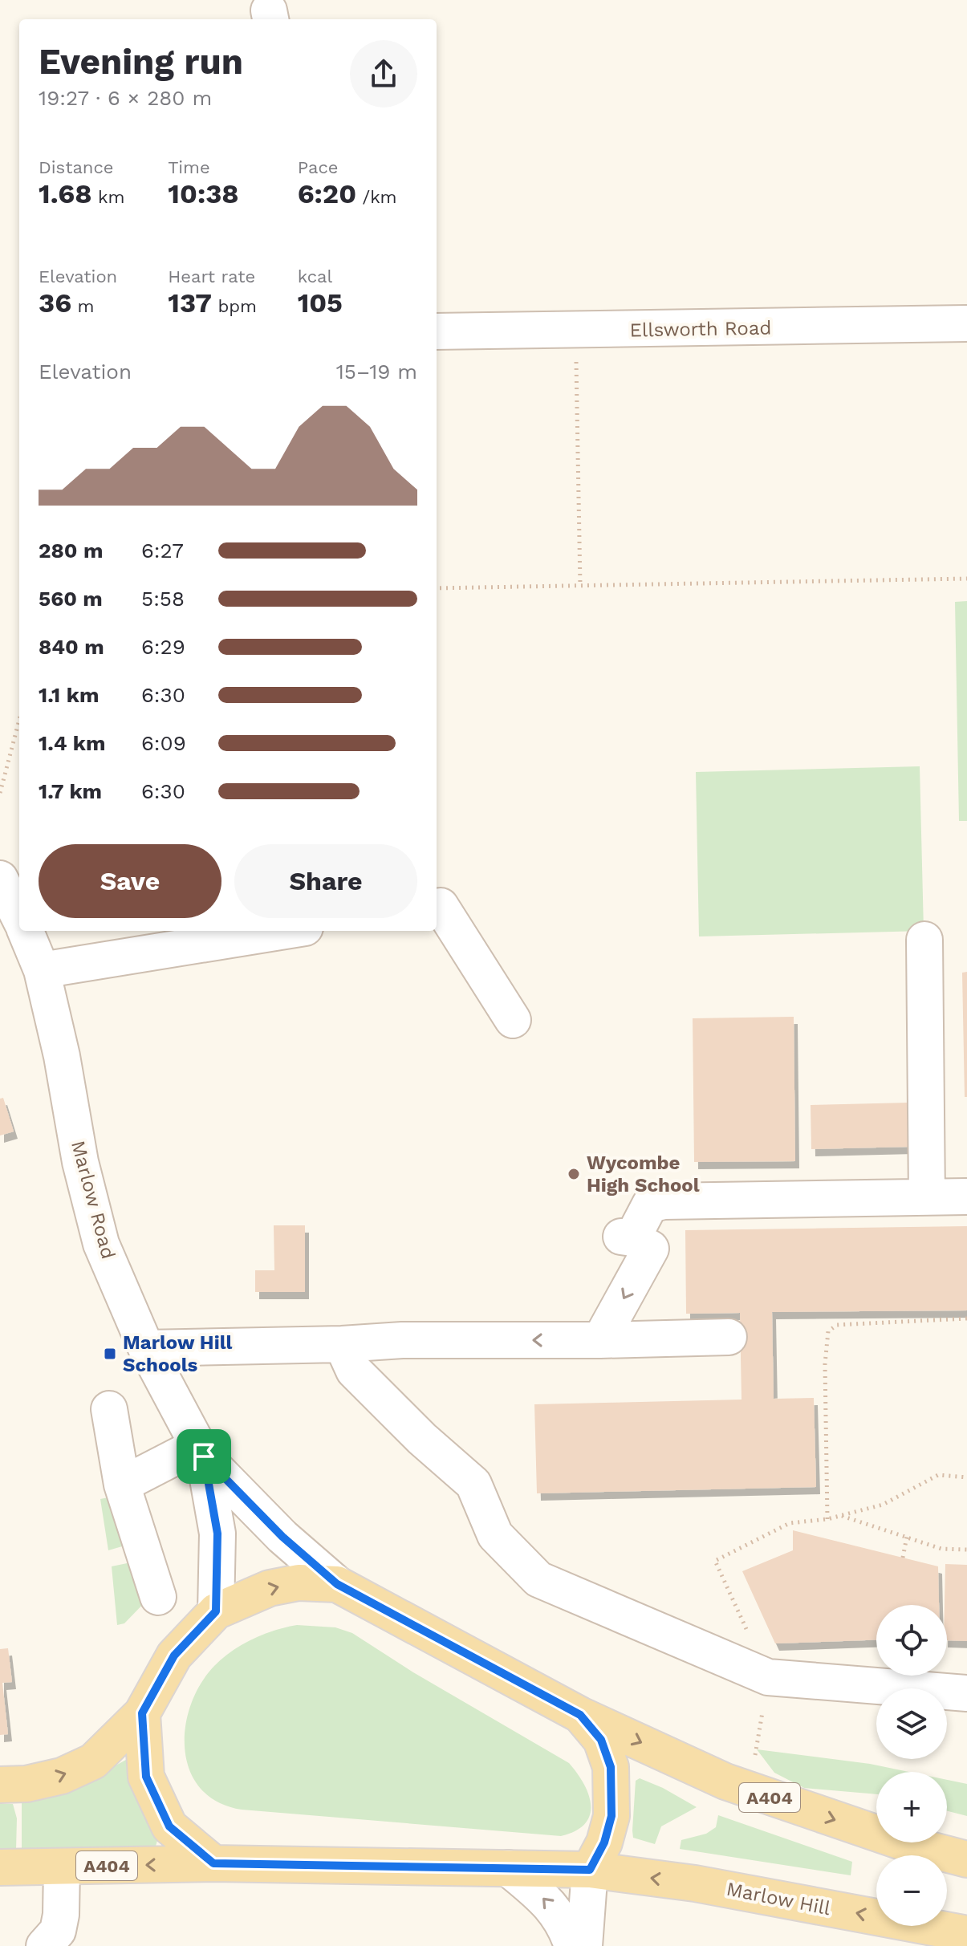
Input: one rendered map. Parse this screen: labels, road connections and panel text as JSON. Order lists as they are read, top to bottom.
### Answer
{
  "streets": {
    "main road": ["A404", "Marlow Hill"],
    "street": ["Ellsworth Road", "Marlow Road"]
  },
  "places": {
    "other": ["Wycombe High School"],
    "transit": ["Marlow Hill Schools"]
  },
  "page": {
    "heading": ["Evening run", "19:27 · 6 × 280 m"],
    "stats": [
      ["Distance", "1.68 km"],
      ["Time", "10:38"],
      ["Pace", "6:20 /km"],
      ["Elevation", "36 m"],
      ["Heart rate", "137 bpm"],
      ["kcal", "105"]
    ],
    "chart": ["Elevation", "15–19 m"],
    "list": [
      {
        "name": "280 m",
        "note": "6:27"
      },
      {
        "name": "560 m",
        "note": "5:58"
      },
      {
        "name": "840 m",
        "note": "6:29"
      },
      {
        "name": "1.1 km",
        "note": "6:30"
      },
      {
        "name": "1.4 km",
        "note": "6:09"
      },
      {
        "name": "1.7 km",
        "note": "6:30"
      }
    ],
    "buttons": ["Save", "Share"],
    "map_buttons": ["+", "−"]
  }
}
